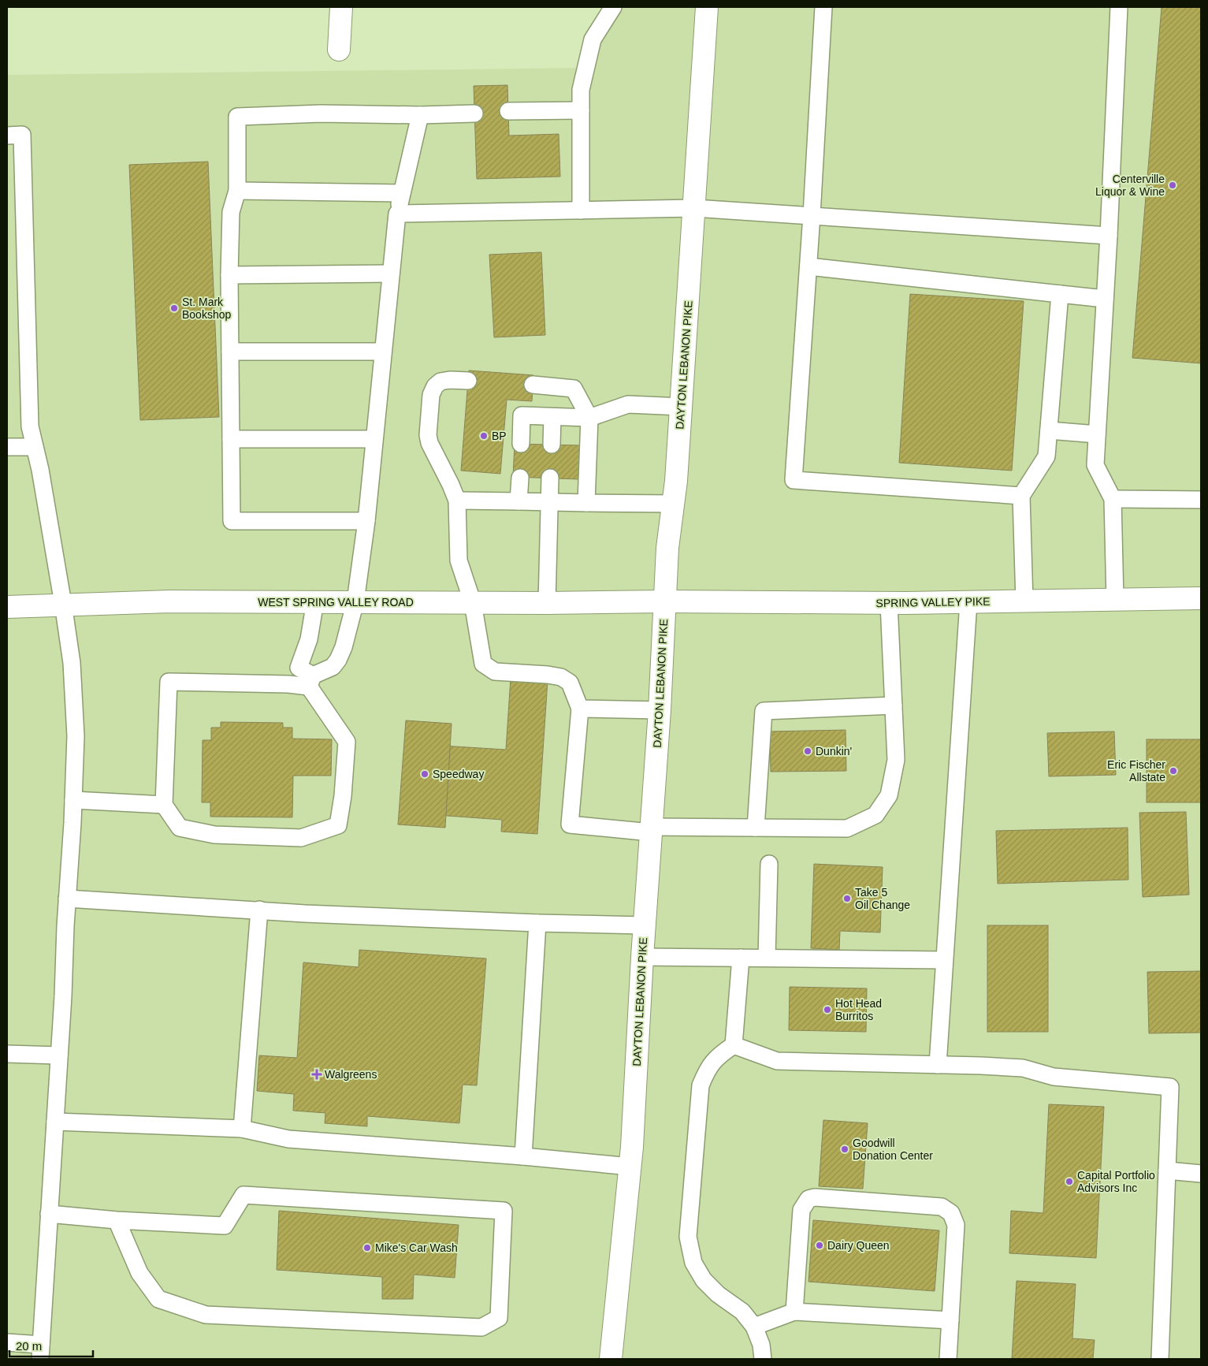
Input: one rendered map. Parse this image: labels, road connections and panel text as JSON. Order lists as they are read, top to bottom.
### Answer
{
  "streets": {
    "main road": ["DAYTON LEBANON PIKE", "WEST SPRING VALLEY ROAD", "SPRING VALLEY PIKE"]
  },
  "crossings": [
    ["DAYTON LEBANON PIKE", "WEST SPRING VALLEY ROAD"],
    ["DAYTON LEBANON PIKE", "SPRING VALLEY PIKE"],
    ["WEST SPRING VALLEY ROAD", "SPRING VALLEY PIKE"]
  ],
  "places": {
    "other": [
      "Centerville Liquor & Wine",
      "St. Mark Bookshop",
      "BP",
      "Dunkin'",
      "Eric Fischer Allstate",
      "Speedway",
      "Take 5 Oil Change",
      "Hot Head Burritos",
      "Goodwill Donation Center",
      "Capital Portfolio Advisors Inc",
      "Dairy Queen",
      "Mike's Car Wash"
    ],
    "health": ["Walgreens"]
  },
  "scale_bar": "20 m"
}
